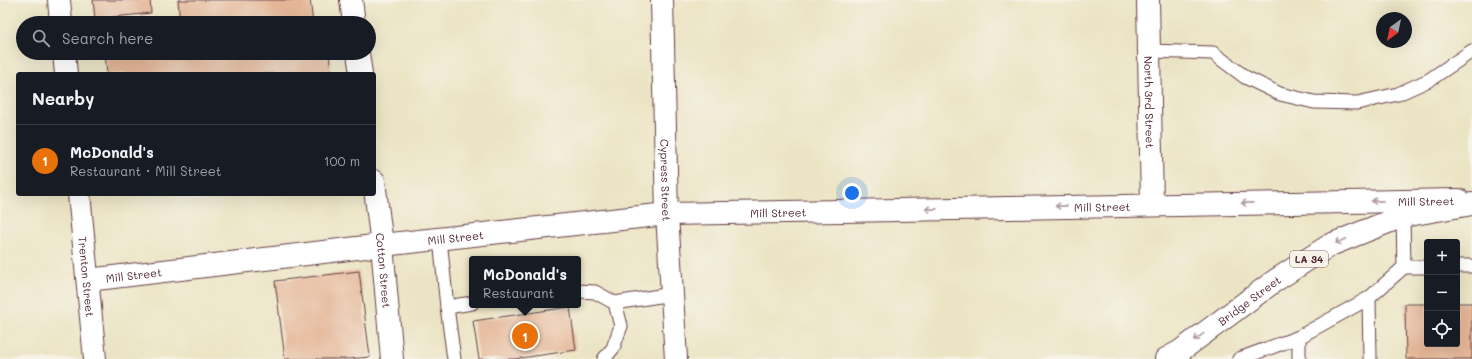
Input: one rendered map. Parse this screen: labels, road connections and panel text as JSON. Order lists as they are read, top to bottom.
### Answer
{
  "streets": {
    "street": [
      "North 3rd Street",
      "Cypress Street",
      "Mill Street",
      "LA 34",
      "Cotton Street",
      "Trenton Street",
      "Bridge Street"
    ]
  },
  "crossings": [
    ["North 3rd Street", "Mill Street"],
    ["Cypress Street", "Mill Street"],
    ["Mill Street", "Cotton Street"],
    ["Mill Street", "Trenton Street"]
  ],
  "one_way": ["Mill Street", "Bridge Street"],
  "north": "bottom left",
  "page": {
    "search": "Search here",
    "heading": "Nearby",
    "list": [
      {
        "mark": "1",
        "name": "McDonald's",
        "note": "Restaurant · Mill Street",
        "value": "100 m"
      }
    ],
    "map_buttons": ["+", "−"],
    "popup": ["McDonald's", "Restaurant"],
    "pins": "1"
  }
}
